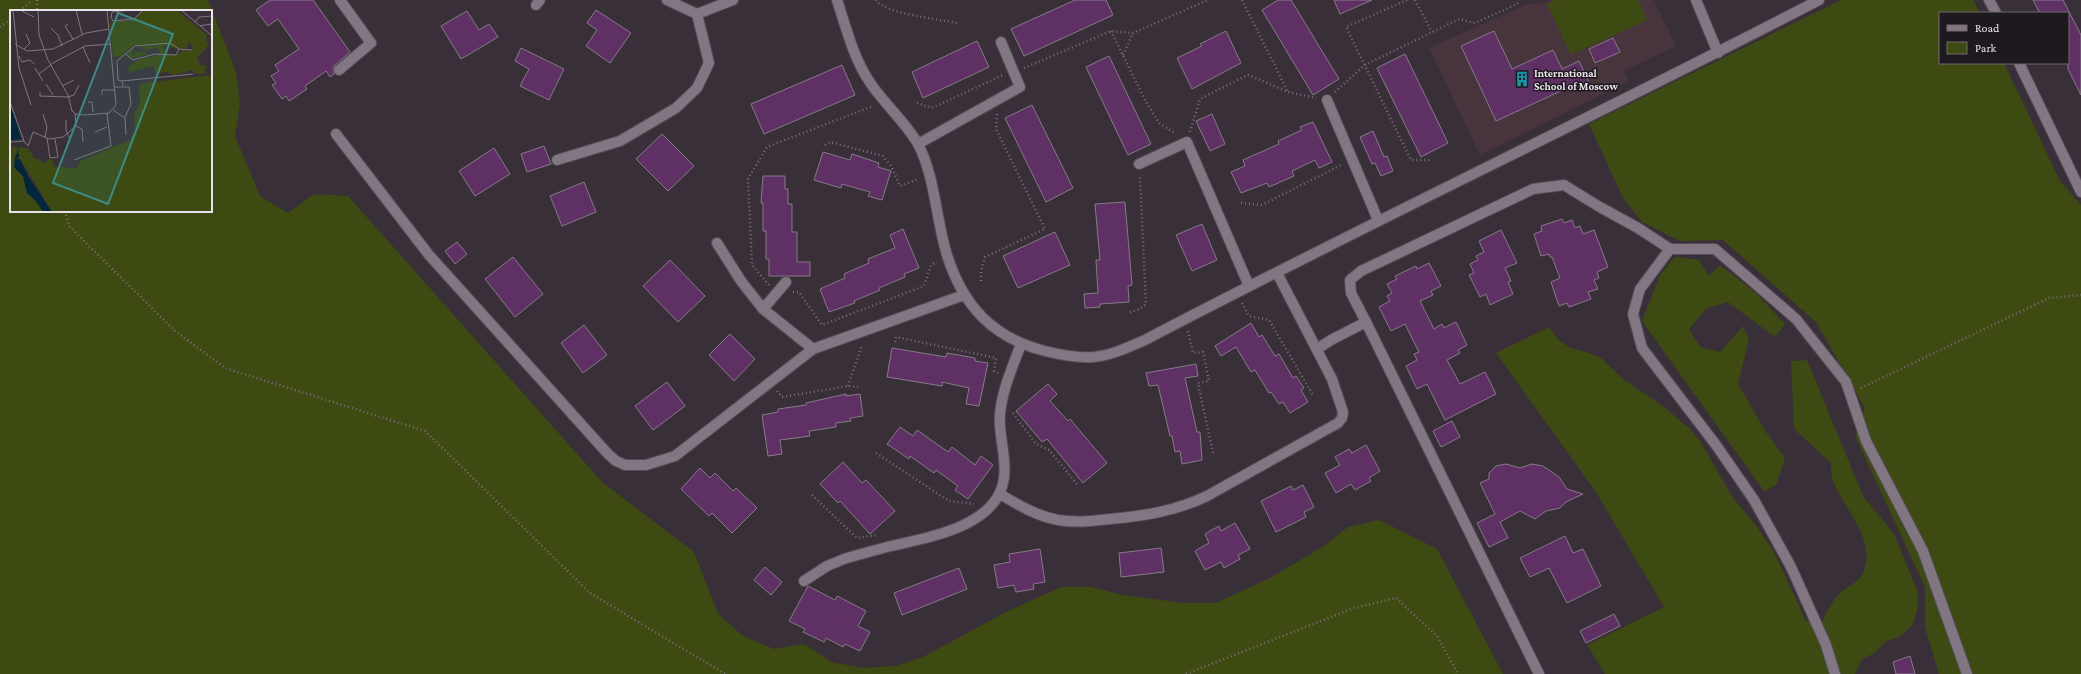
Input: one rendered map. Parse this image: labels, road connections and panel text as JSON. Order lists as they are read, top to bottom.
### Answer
{
  "places": {
    "building": ["International School of Moscow"]
  },
  "legend": ["Road", "Park"]
}
